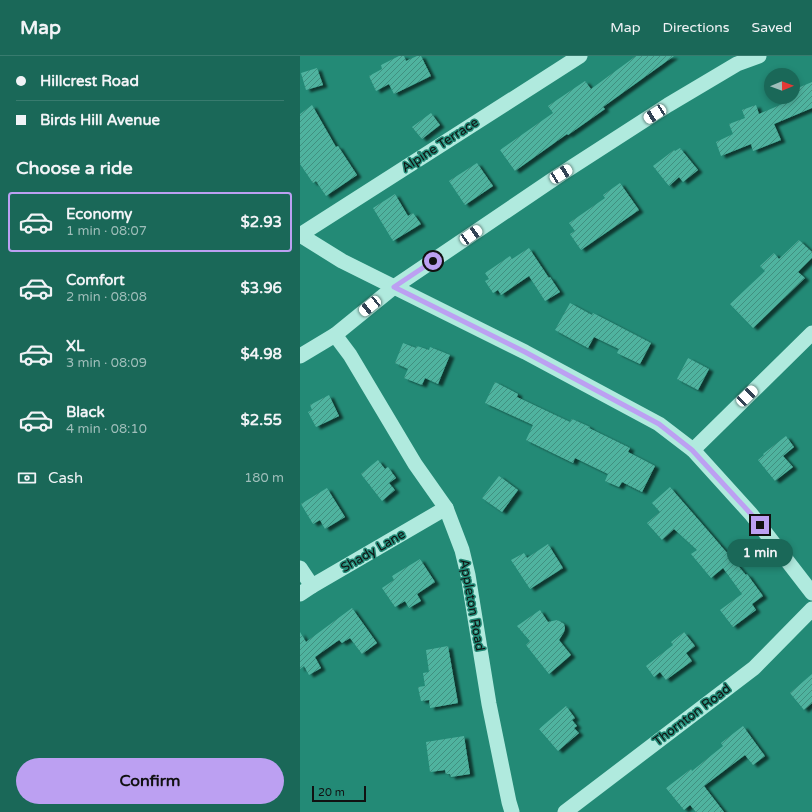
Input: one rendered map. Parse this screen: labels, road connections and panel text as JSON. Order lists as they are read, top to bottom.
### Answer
{
  "streets": {
    "street": [
      "Alpine Terrace",
      "Shady Lane",
      "Appleton Road",
      "Thornton Road"
    ]
  },
  "crossings": [
    ["Shady Lane", "Appleton Road"]
  ],
  "scale_bar": "20 m",
  "north": "right",
  "page": {
    "header": "Map",
    "nav": ["Map", "Directions", "Saved"],
    "banner": ["Hillcrest Road", "Birds Hill Avenue"],
    "heading": "Choose a ride",
    "list": [
      {
        "name": "Economy",
        "note": "1 min · 08:07",
        "value": "$2.93"
      },
      {
        "name": "Comfort",
        "note": "2 min · 08:08",
        "value": "$3.96"
      },
      {
        "name": "XL",
        "note": "3 min · 08:09",
        "value": "$4.98"
      },
      {
        "name": "Black",
        "note": "4 min · 08:10",
        "value": "$2.55"
      }
    ],
    "pay": ["Cash", "180 m"],
    "bubble": "1 min",
    "buttons": "Confirm",
    "scale": "20 m"
  }
}
